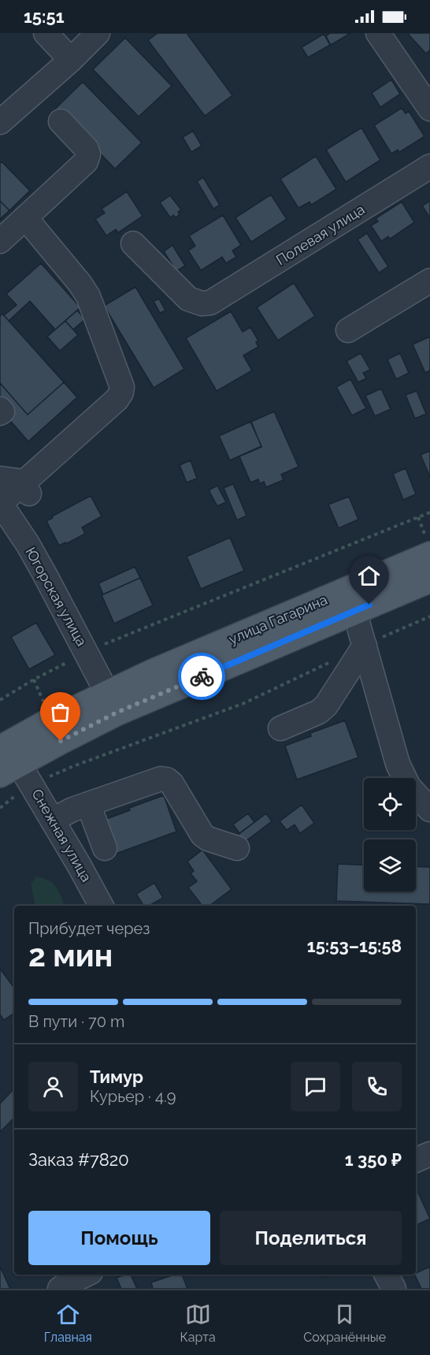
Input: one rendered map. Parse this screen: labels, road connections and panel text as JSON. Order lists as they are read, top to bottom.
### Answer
{
  "streets": {
    "main road": ["улица Гагарина"],
    "street": ["Полевая улица", "Югорская улица", "Снежная улица"]
  },
  "crossings": [
    ["Югорская улица", "улица Гагарина"],
    ["улица Гагарина", "Снежная улица"]
  ],
  "page": {
    "status": "15:51",
    "heading": ["2 мин", "Прибудет через", "15:53–15:58"],
    "panel": [
      "Тимур",
      "Курьер · 4.9",
      "Заказ #7820",
      "1 350 ₽"
    ],
    "bar": "В пути · 70 m",
    "buttons": ["Помощь", "Поделиться"],
    "tabs": ["Главная", "Карта", "Сохранённые"]
  }
}
